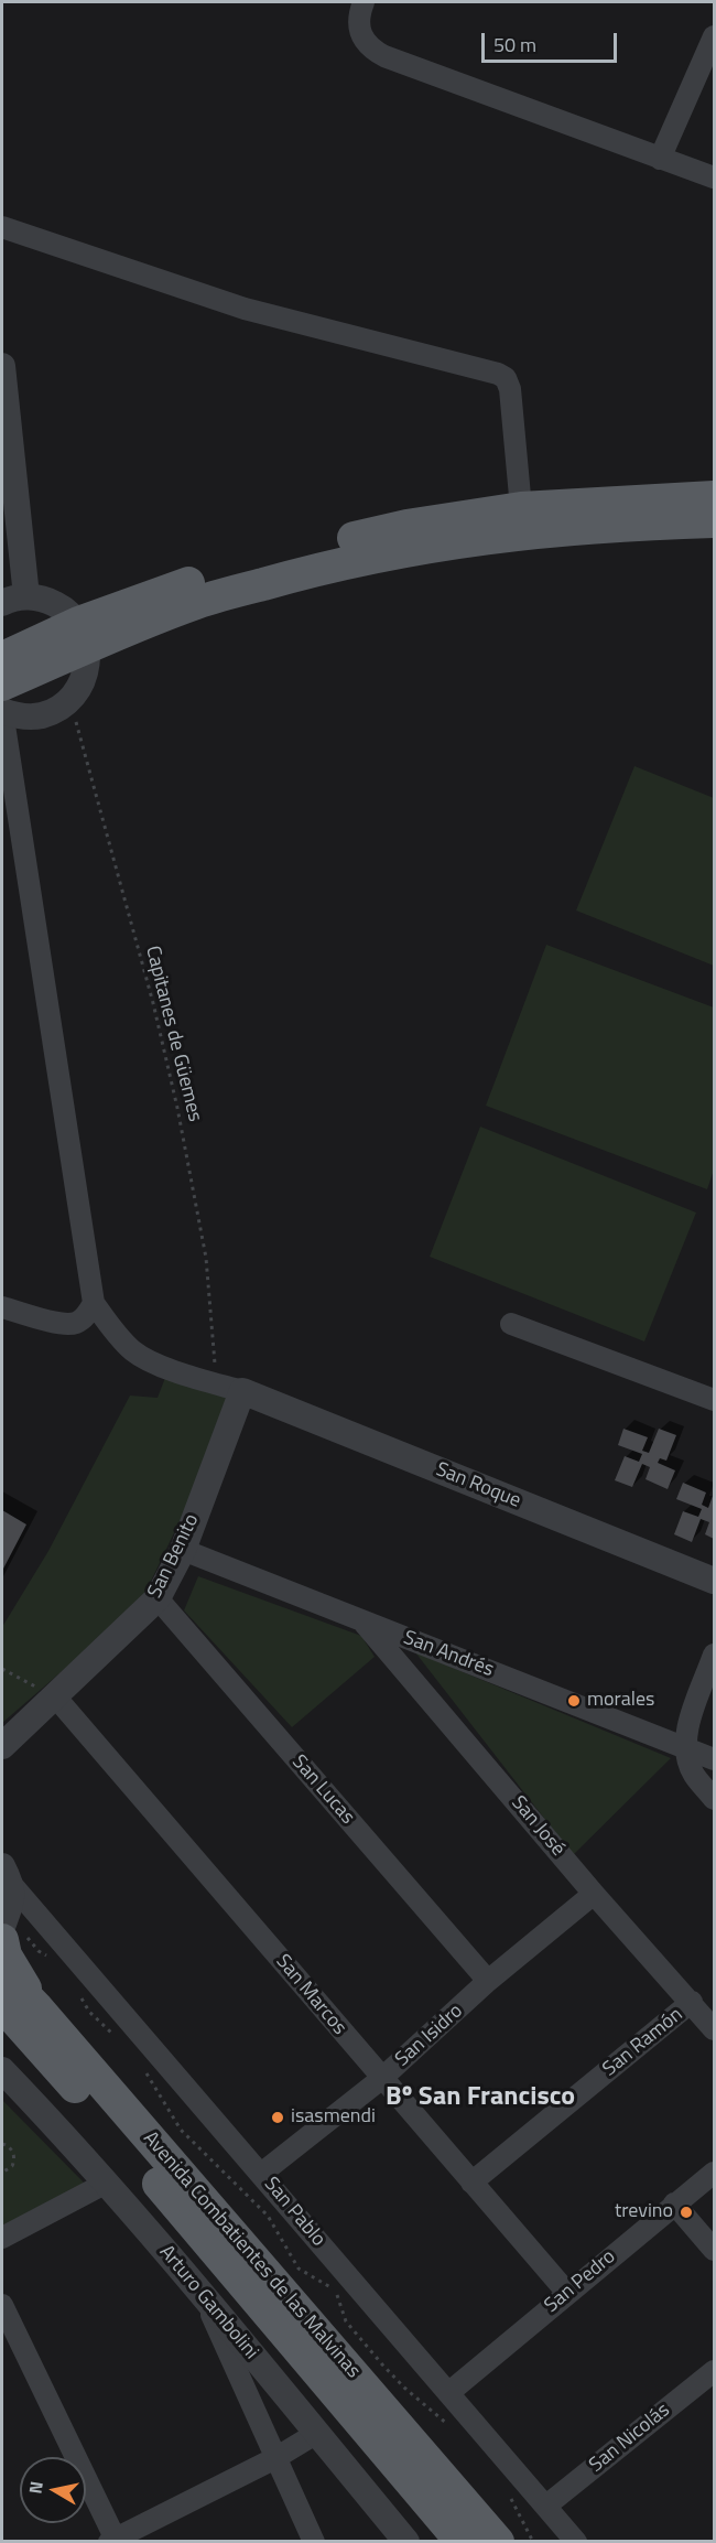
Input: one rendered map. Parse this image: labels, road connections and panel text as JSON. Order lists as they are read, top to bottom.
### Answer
{
  "streets": {
    "main road": ["Avenida Combatientes de las Malvinas"],
    "street": [
      "San Roque",
      "San Benito",
      "San Andrés",
      "San Lucas",
      "San José",
      "San Marcos",
      "San Isidro",
      "San Ramón",
      "San Pablo",
      "San Pedro",
      "Arturo Gambolini",
      "San Nicolás"
    ],
    "path": ["Capitanes de Güemes"]
  },
  "crossings": [
    ["San Roque", "San Benito"],
    ["San Benito", "San Andrés"],
    ["San Benito", "San Lucas"],
    ["San Benito", "San Marcos"],
    ["San Andrés", "San José"],
    ["San Lucas", "San Isidro"],
    ["San José", "San Isidro"],
    ["San José", "San Ramón"],
    ["San Marcos", "San Isidro"],
    ["San Marcos", "San Ramón"],
    ["San Marcos", "San Pedro"],
    ["San Isidro", "San Pablo"],
    ["San Pablo", "San Pedro"],
    ["San Pablo", "San Nicolás"]
  ],
  "districts": ["Bº San Francisco"],
  "places": ["morales", "isasmendi", "trevino"],
  "scale_bar": "50 m",
  "north": "left"
}
